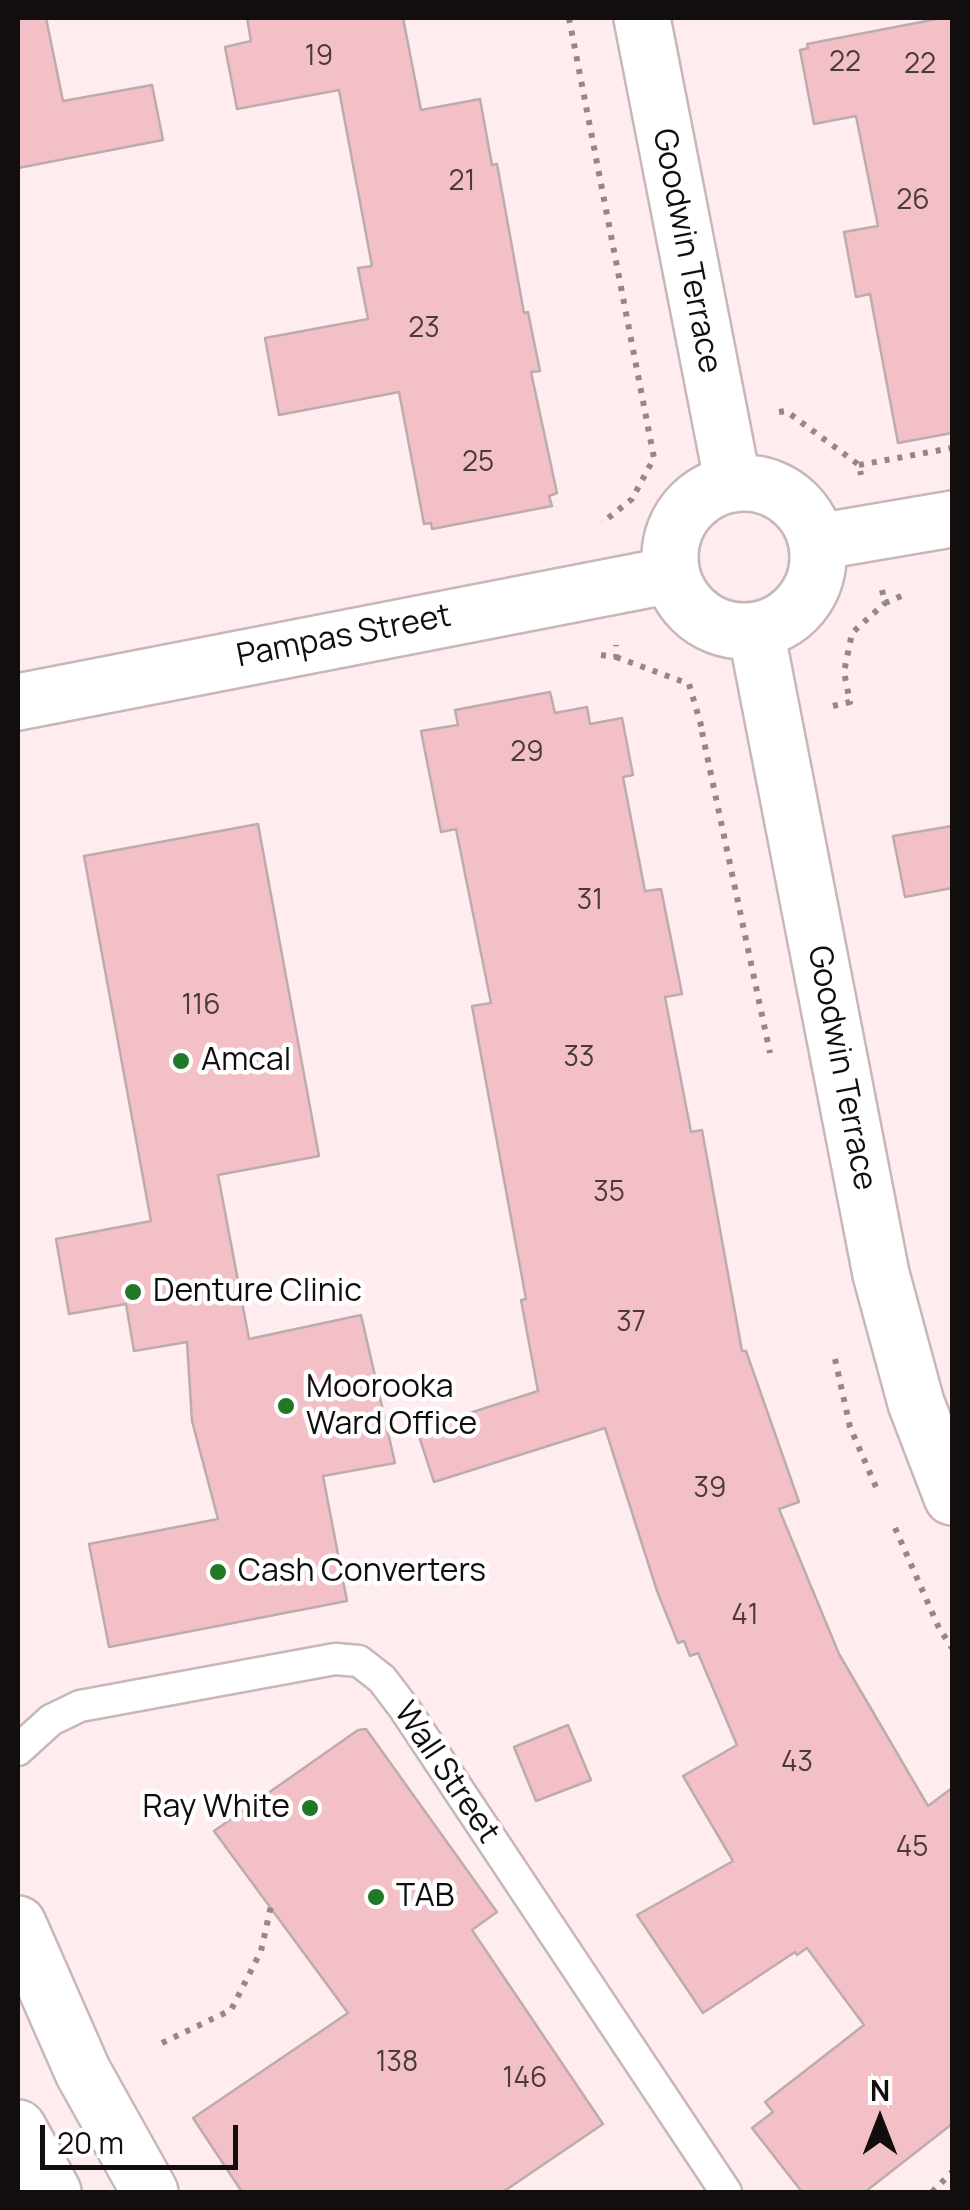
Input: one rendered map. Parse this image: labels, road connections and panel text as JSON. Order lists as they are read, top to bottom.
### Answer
{
  "streets": {
    "main road": ["Goodwin Terrace", "Pampas Street"],
    "lane": ["Wall Street"]
  },
  "crossings": [
    ["Goodwin Terrace", "Pampas Street"]
  ],
  "places": [
    "Amcal",
    "Denture Clinic",
    "Moorooka Ward Office",
    "Cash Converters",
    "Ray White",
    "TAB"
  ],
  "house_numbers": [
    "19",
    "22",
    "22",
    "21",
    "26",
    "23",
    "25",
    "29",
    "31",
    "116",
    "33",
    "35",
    "37",
    "39",
    "41",
    "43",
    "45",
    "138",
    "146"
  ],
  "scale_bar": "20 m",
  "north": "top"
}
